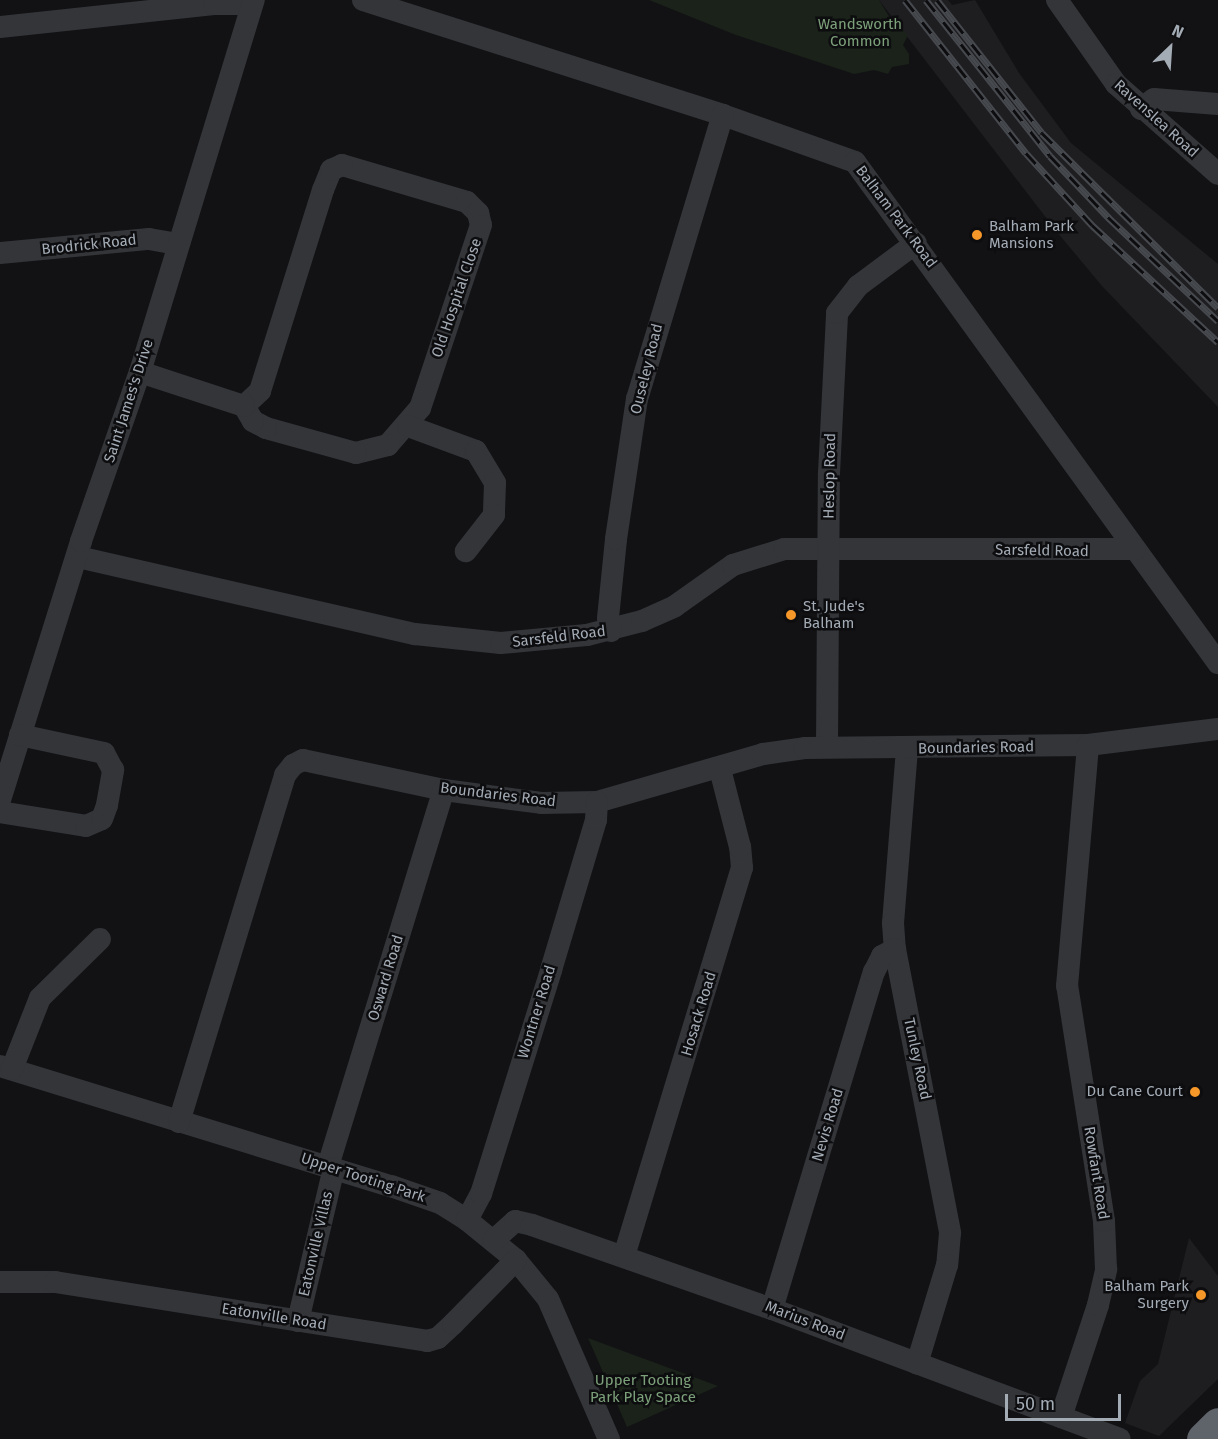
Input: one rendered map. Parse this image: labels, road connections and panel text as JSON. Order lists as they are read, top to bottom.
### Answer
{
  "streets": {
    "street": [
      "Ravenslea Road",
      "Balham Park Road",
      "Brodrick Road",
      "Old Hospital Close",
      "Ouseley Road",
      "Saint James's Drive",
      "Heslop Road",
      "Sarsfeld Road",
      "Boundaries Road",
      "Osward Road",
      "Wontner Road",
      "Hosack Road",
      "Tunley Road",
      "Nevis Road",
      "Rowfant Road",
      "Upper Tooting Park",
      "Eatonville Villas",
      "Eatonville Road",
      "Marius Road"
    ]
  },
  "crossings": [
    ["Balham Park Road", "Ouseley Road"],
    ["Balham Park Road", "Heslop Road"],
    ["Balham Park Road", "Sarsfeld Road"],
    ["Brodrick Road", "Saint James's Drive"],
    ["Old Hospital Close", "Saint James's Drive"],
    ["Ouseley Road", "Sarsfeld Road"],
    ["Saint James's Drive", "Sarsfeld Road"],
    ["Heslop Road", "Sarsfeld Road"],
    ["Heslop Road", "Boundaries Road"],
    ["Boundaries Road", "Osward Road"],
    ["Boundaries Road", "Wontner Road"],
    ["Boundaries Road", "Hosack Road"],
    ["Boundaries Road", "Tunley Road"],
    ["Boundaries Road", "Rowfant Road"],
    ["Boundaries Road", "Upper Tooting Park"],
    ["Osward Road", "Upper Tooting Park"],
    ["Osward Road", "Eatonville Villas"],
    ["Wontner Road", "Upper Tooting Park"],
    ["Hosack Road", "Marius Road"],
    ["Tunley Road", "Nevis Road"],
    ["Tunley Road", "Marius Road"],
    ["Nevis Road", "Marius Road"],
    ["Rowfant Road", "Marius Road"],
    ["Upper Tooting Park", "Eatonville Villas"],
    ["Upper Tooting Park", "Eatonville Road"],
    ["Upper Tooting Park", "Marius Road"],
    ["Eatonville Villas", "Eatonville Road"]
  ],
  "parks": ["Wandsworth Common", "Upper Tooting Park Play Space"],
  "places": [
    "Balham Park Mansions",
    "St. Jude's Balham",
    "Du Cane Court",
    "Balham Park Surgery"
  ],
  "scale_bar": "50 m",
  "north": "top right"
}
